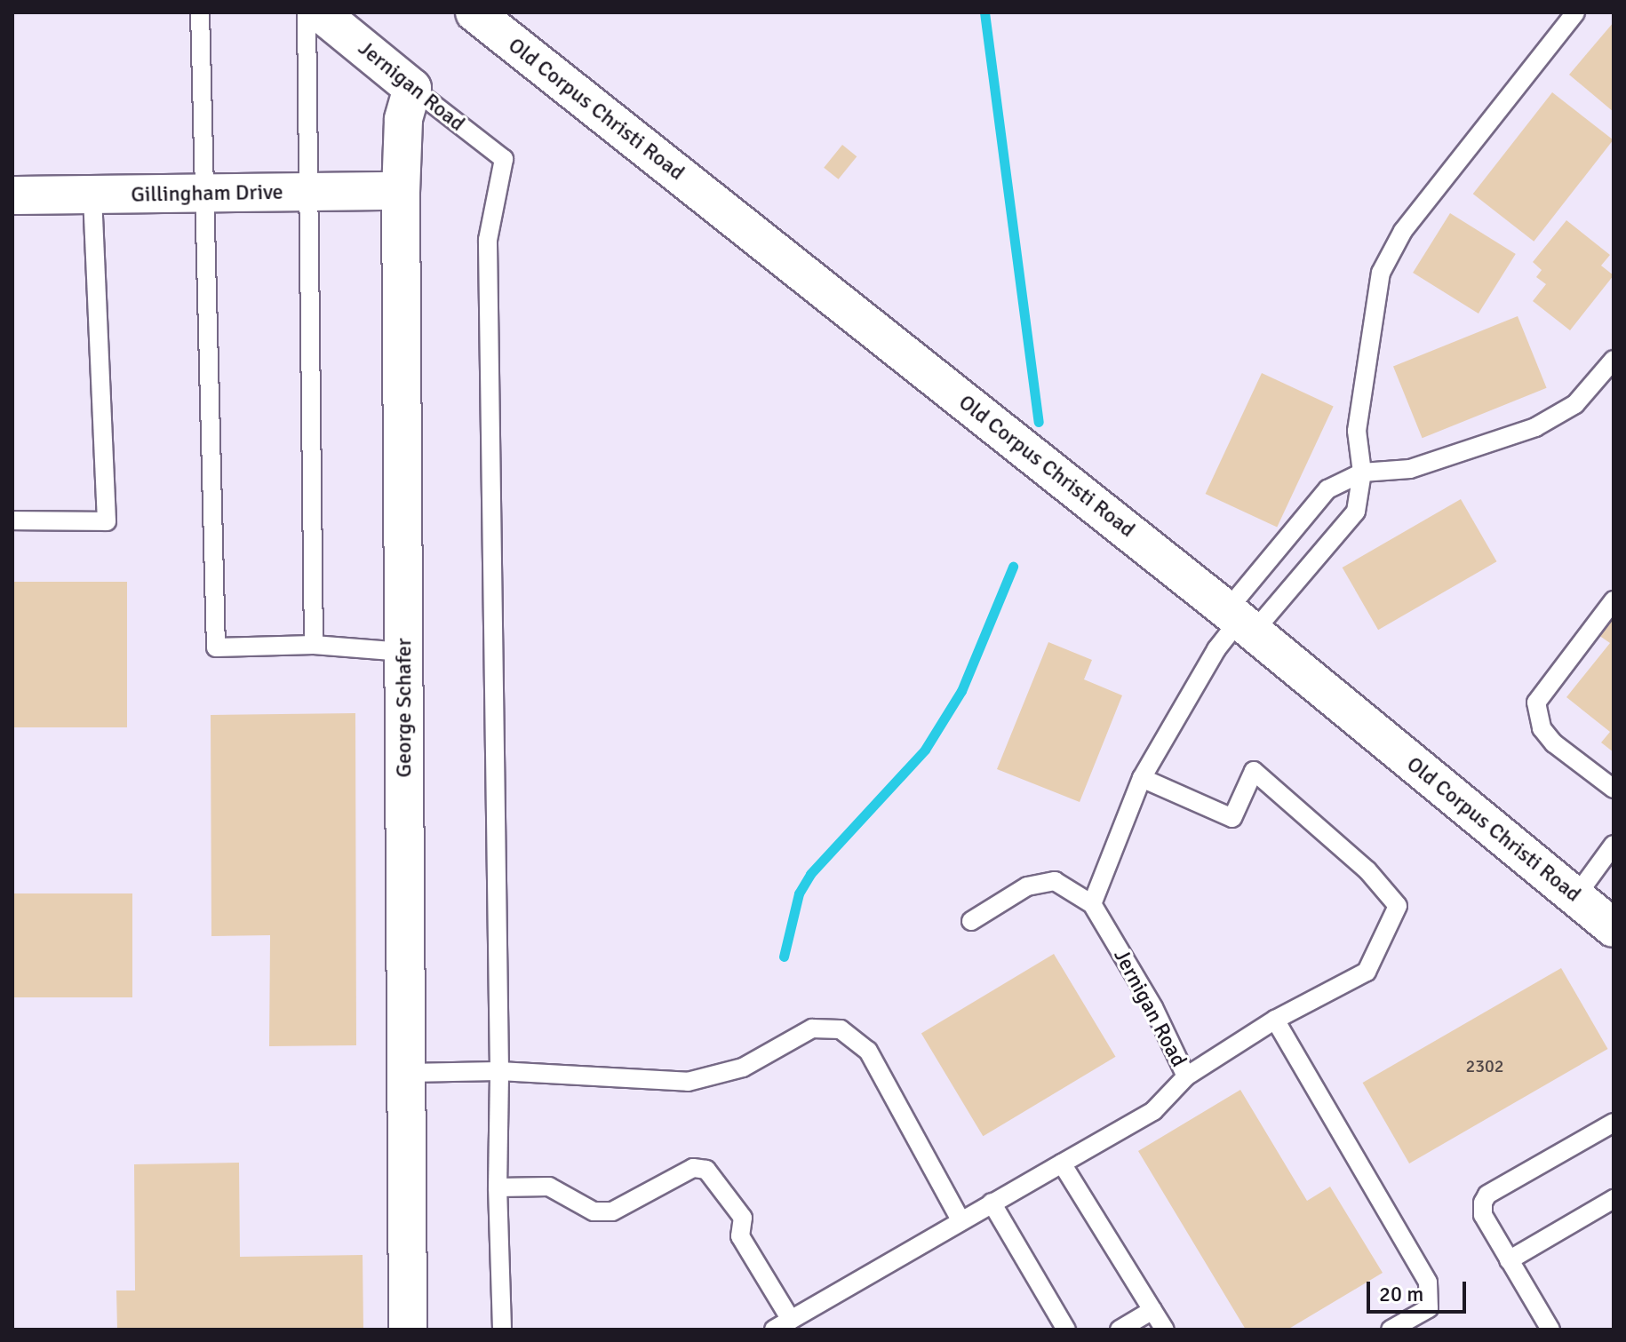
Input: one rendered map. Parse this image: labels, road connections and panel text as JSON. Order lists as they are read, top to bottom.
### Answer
{
  "streets": {
    "street": [
      "Jernigan Road",
      "Old Corpus Christi Road",
      "Gillingham Drive",
      "George Schafer"
    ]
  },
  "crossings": [
    ["Jernigan Road", "George Schafer"],
    ["Gillingham Drive", "George Schafer"]
  ],
  "house_numbers": ["2302"],
  "scale_bar": "20 m"
}
